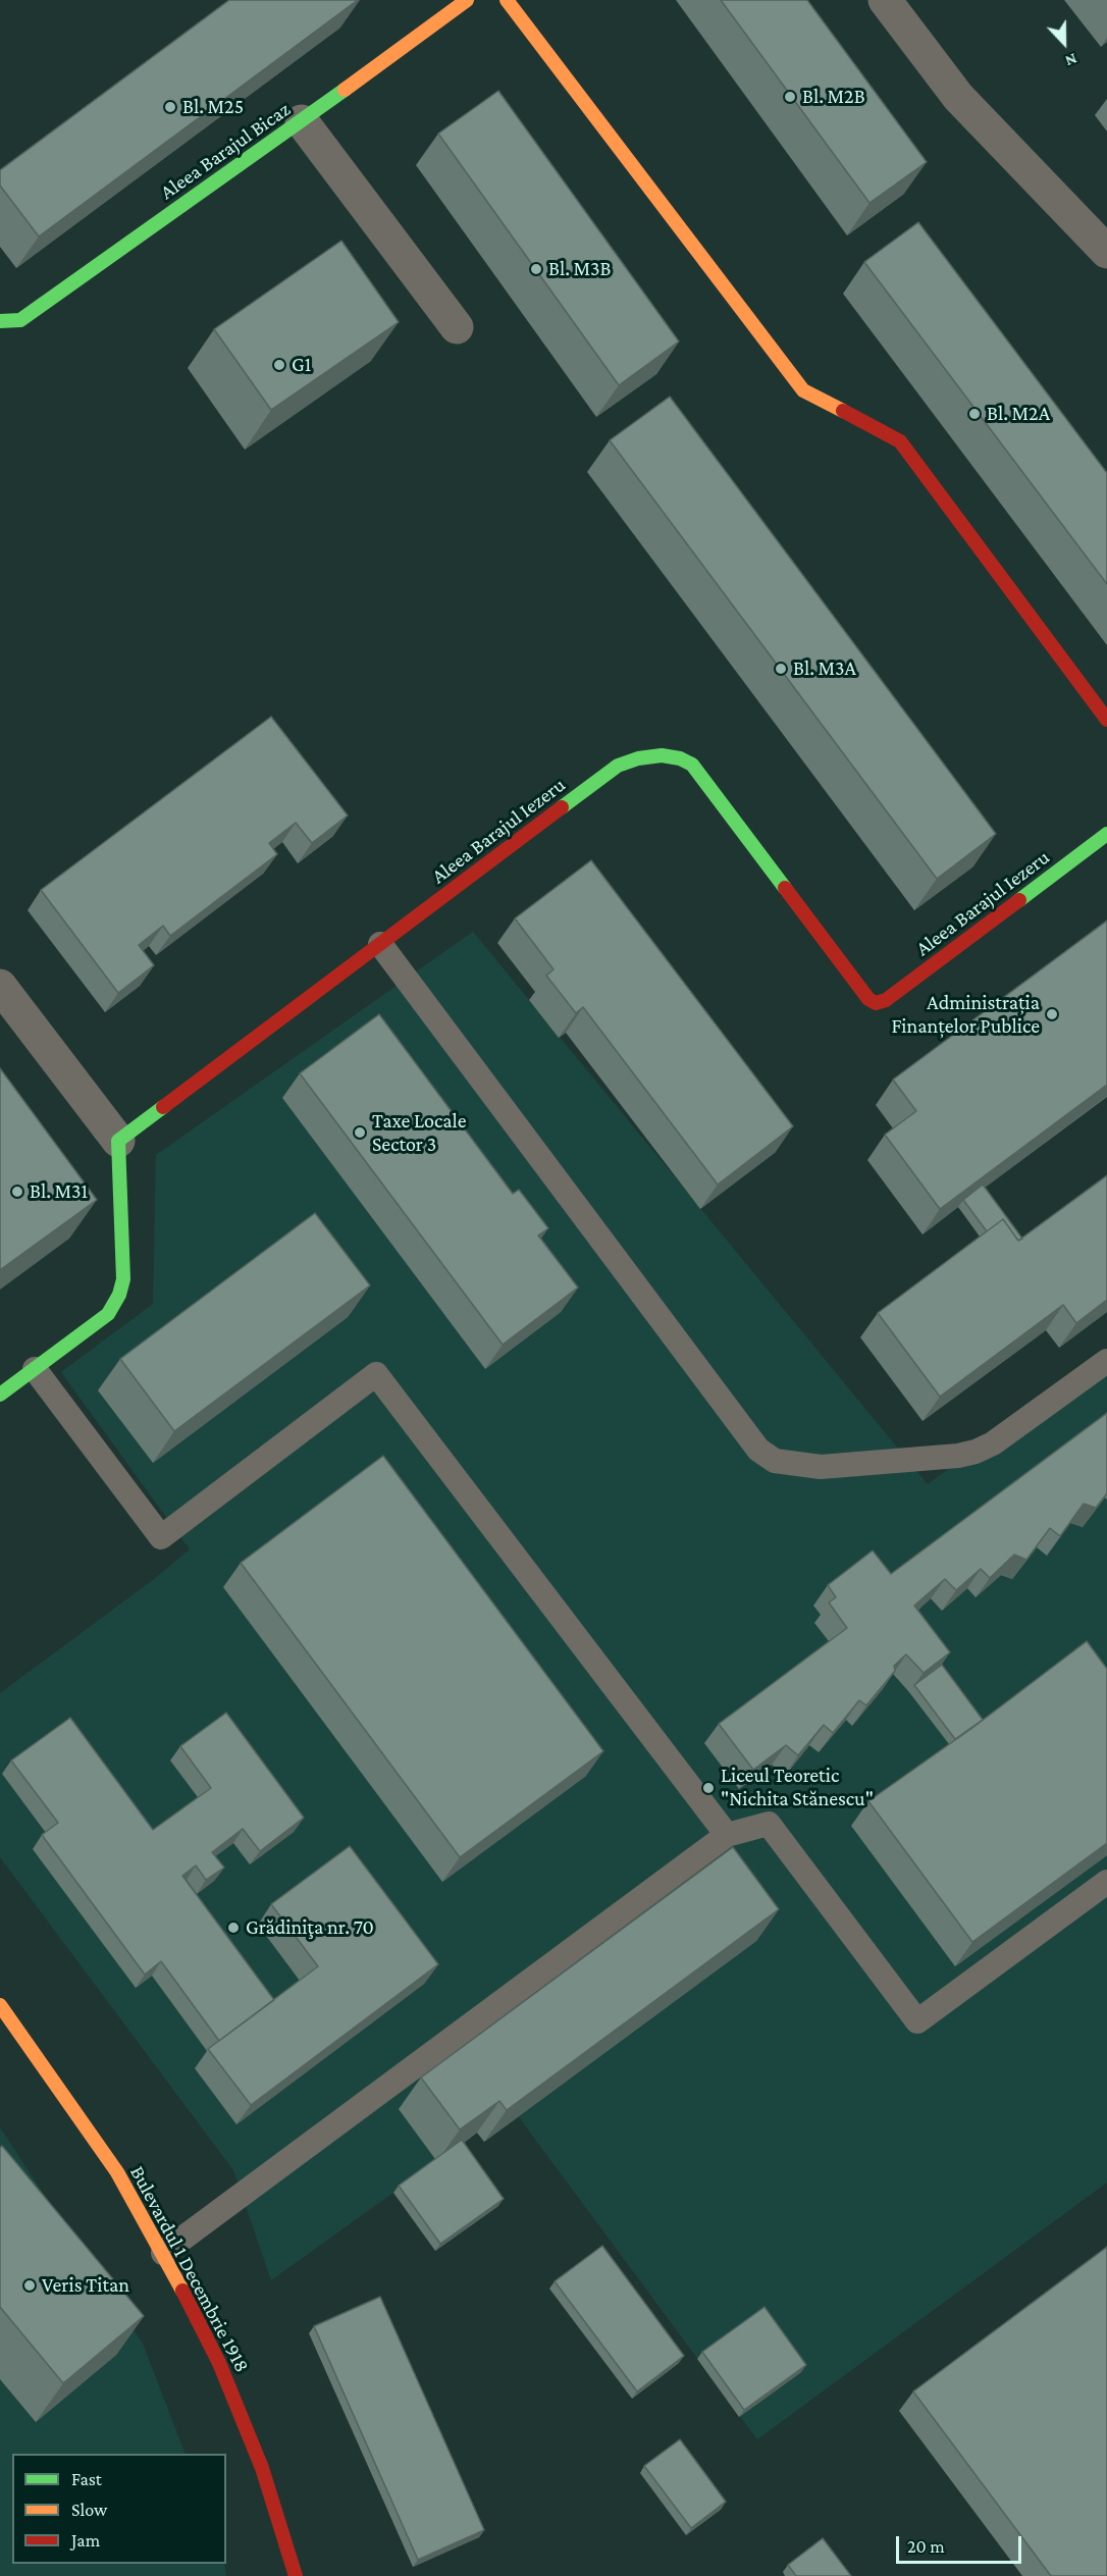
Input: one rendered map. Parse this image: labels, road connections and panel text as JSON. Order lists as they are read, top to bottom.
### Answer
{
  "streets": {
    "street": ["Aleea Barajul Bicaz", "Aleea Barajul Iezeru", "Bulevardul 1 Decembrie 1918"]
  },
  "places": [
    "Bl. M2B",
    "Bl. M25",
    "Bl. M3B",
    "G1",
    "Bl. M2A",
    "Bl. M3A",
    "Administrația Finanțelor Publice",
    "Taxe Locale Sector 3",
    "Bl. M31",
    "Liceul Teoretic \"Nichita Stănescu\"",
    "Grădiniţa nr. 70",
    "Veris Titan"
  ],
  "legend": ["Fast", "Slow", "Jam"],
  "scale_bar": "20 m",
  "north": "bottom"
}
